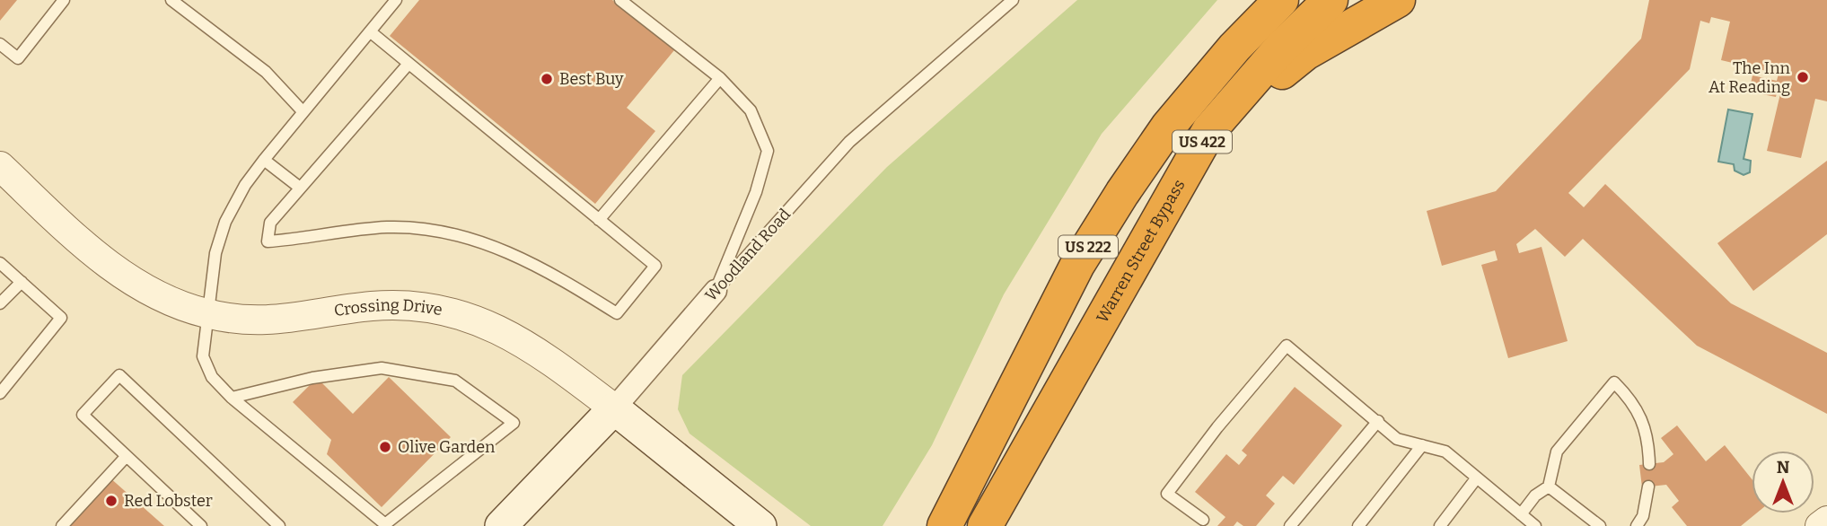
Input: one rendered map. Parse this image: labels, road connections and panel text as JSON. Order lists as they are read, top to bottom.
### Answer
{
  "streets": {
    "highway": ["US 422", "US 222", "Warren Street Bypass"],
    "main road": ["Woodland Road", "Crossing Drive"]
  },
  "crossings": [
    ["US 222", "Warren Street Bypass"],
    ["Woodland Road", "Crossing Drive"]
  ],
  "places": [
    "The Inn At Reading",
    "Best Buy",
    "Olive Garden",
    "Red Lobster"
  ],
  "north": "top"
}
